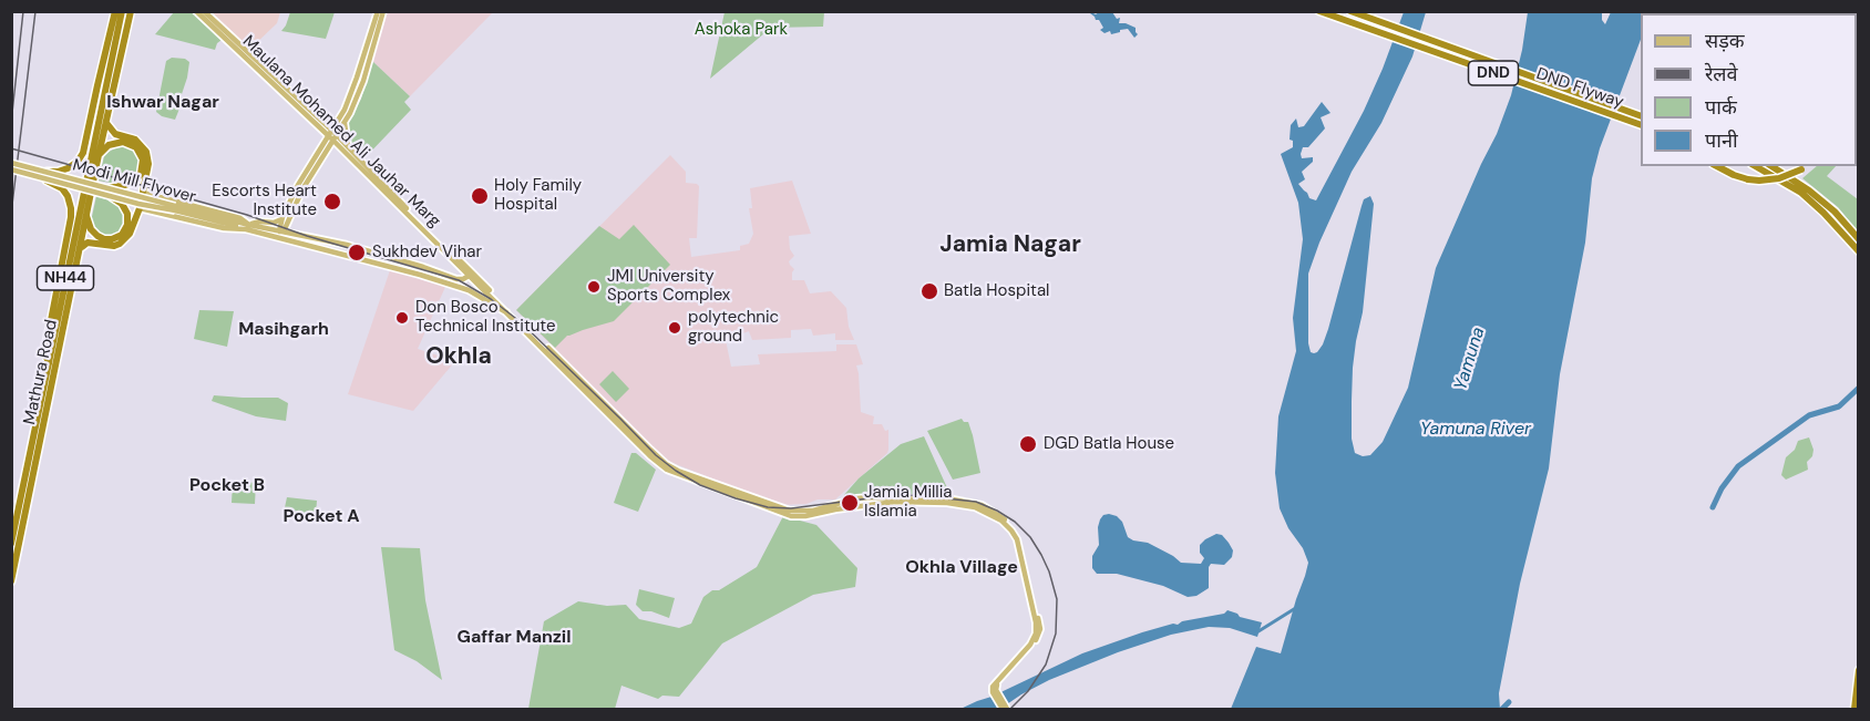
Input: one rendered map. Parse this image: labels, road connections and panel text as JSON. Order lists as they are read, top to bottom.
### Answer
{
  "streets": {
    "highway": [
      "DND",
      "DND Flyway",
      "NH44",
      "Mathura Road"
    ],
    "main road": ["Maulana Mohamed Ali Jauhar Marg", "Modi Mill Flyover"]
  },
  "districts": [
    "Ishwar Nagar",
    "Jamia Nagar",
    "Masihgarh",
    "Okhla",
    "Pocket B",
    "Pocket A",
    "Okhla Village",
    "Gaffar Manzil"
  ],
  "water": ["Yamuna", "Yamuna River"],
  "parks": ["Ashoka Park"],
  "places": [
    "Holy Family Hospital",
    "Escorts Heart Institute",
    "Sukhdev Vihar",
    "JMI University Sports Complex",
    "Batla Hospital",
    "Don Bosco Technical Institute",
    "polytechnic ground",
    "DGD Batla House",
    "Jamia Millia Islamia"
  ],
  "legend": [
    "सड़क",
    "रेलवे",
    "पार्क",
    "पानी"
  ]
}
